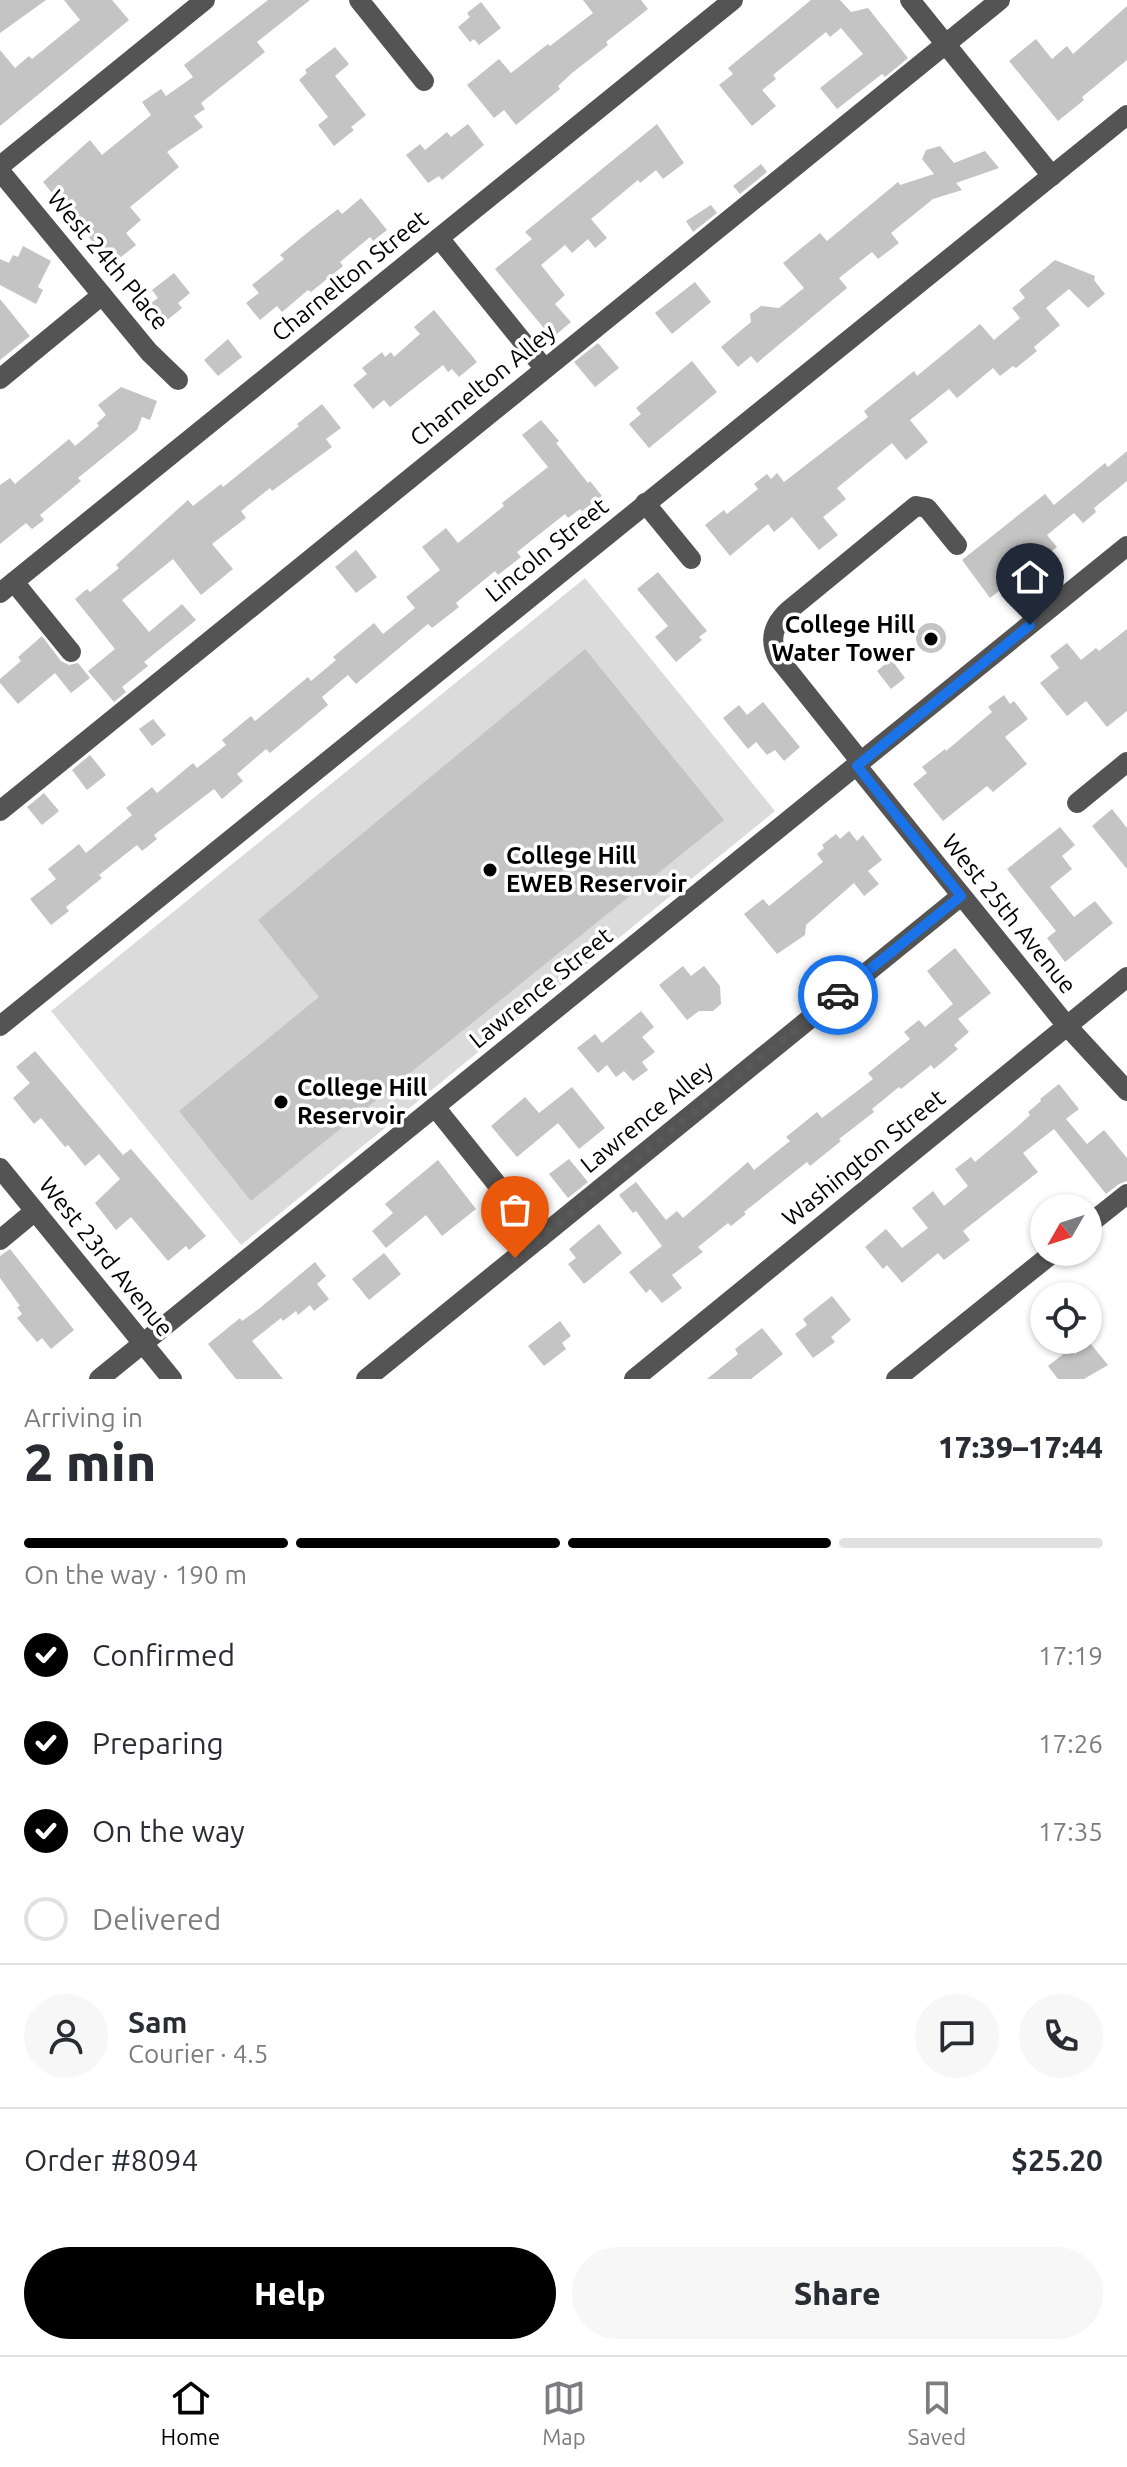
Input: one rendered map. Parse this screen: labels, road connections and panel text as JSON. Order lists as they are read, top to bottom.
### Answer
{
  "streets": {
    "street": [
      "West 24th Place",
      "Charnelton Street",
      "Charnelton Alley",
      "Lincoln Street",
      "West 25th Avenue",
      "Lawrence Street",
      "Lawrence Alley",
      "Washington Street",
      "West 23rd Avenue"
    ]
  },
  "crossings": [
    ["West 25th Avenue", "Lawrence Street"],
    ["West 25th Avenue", "Lawrence Alley"],
    ["West 25th Avenue", "Washington Street"],
    ["Lawrence Street", "West 23rd Avenue"]
  ],
  "places": ["College Hill Water Tower", "College Hill EWEB Reservoir", "College Hill Reservoir"],
  "north": "bottom left",
  "page": {
    "heading": ["2 min", "Arriving in", "17:39–17:44"],
    "panel": [
      "Sam",
      "Courier · 4.5",
      "Order #8094",
      "$25.20"
    ],
    "bar": "On the way · 190 m",
    "list": [
      ["Confirmed", "17:19"],
      ["Preparing", "17:26"],
      ["On the way", "17:35"],
      "Delivered"
    ],
    "buttons": ["Help", "Share"],
    "tabs": ["Home", "Map", "Saved"]
  }
}
